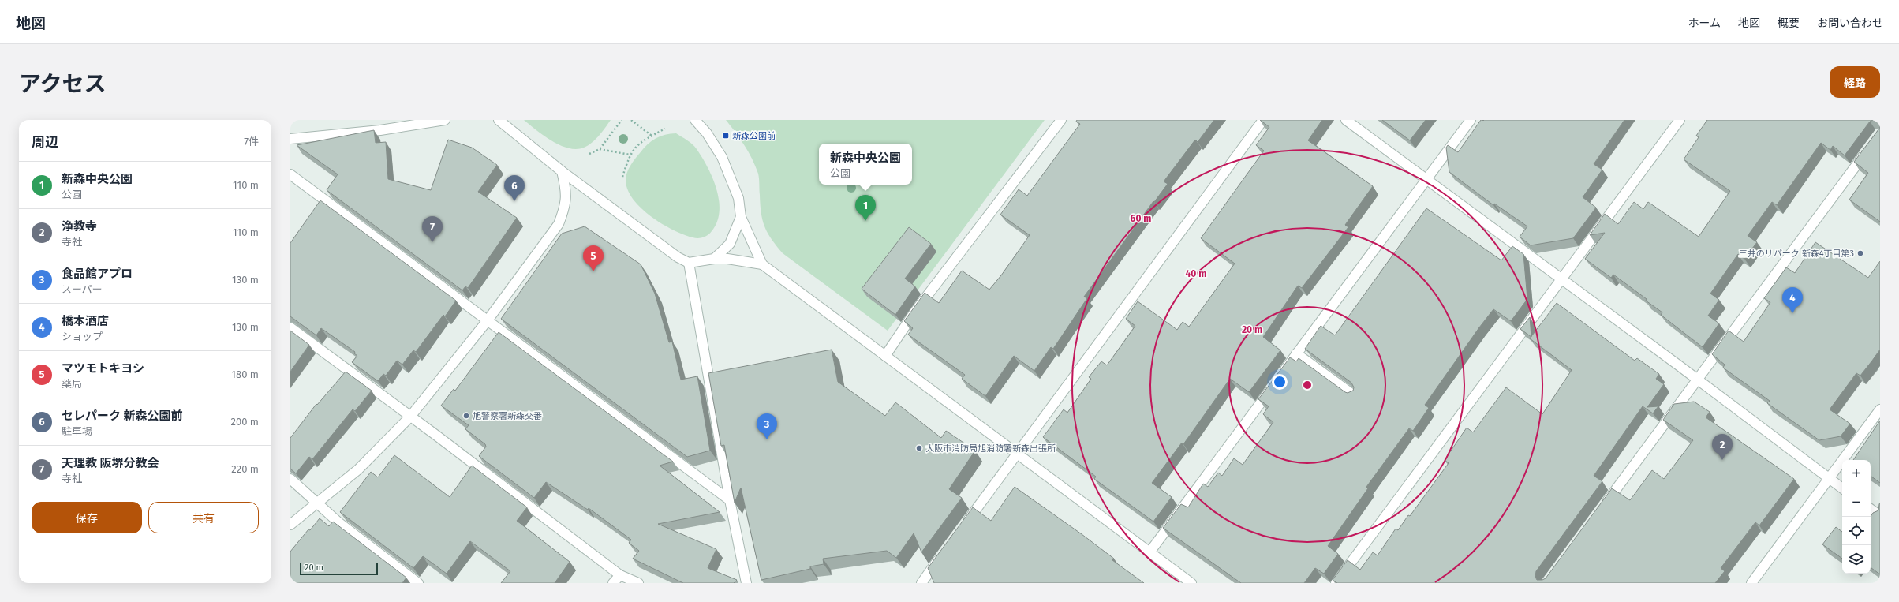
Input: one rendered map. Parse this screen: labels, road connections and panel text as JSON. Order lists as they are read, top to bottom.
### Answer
{
  "places": {
    "transit": ["新森公園前"],
    "other": ["三井のリパーク 新森4丁目第3", "旭警察署新森交番", "大阪市消防局旭消防署新森出張所"]
  },
  "scale_bar": "20 m",
  "page": {
    "header": "地図",
    "nav": [
      "ホーム",
      "地図",
      "概要",
      "お問い合わせ"
    ],
    "title": "アクセス",
    "buttons": [
      "経路",
      ["保存", "共有"]
    ],
    "heading": ["周辺", "7件"],
    "popup": ["新森中央公園", "公園"],
    "list": [
      {
        "mark": "1",
        "name": "新森中央公園",
        "note": "公園",
        "value": "110 m"
      },
      {
        "mark": "2",
        "name": "浄教寺",
        "note": "寺社",
        "value": "110 m"
      },
      {
        "mark": "3",
        "name": "食品館アプロ",
        "note": "スーパー",
        "value": "130 m"
      },
      {
        "mark": "4",
        "name": "橋本酒店",
        "note": "ショップ",
        "value": "130 m"
      },
      {
        "mark": "5",
        "name": "マツモトキヨシ",
        "note": "薬局",
        "value": "180 m"
      },
      {
        "mark": "6",
        "name": "セレパーク 新森公園前",
        "note": "駐車場",
        "value": "200 m"
      },
      {
        "mark": "7",
        "name": "天理教 阪堺分教会",
        "note": "寺社",
        "value": "220 m"
      }
    ],
    "pins": [
      "6",
      "1",
      "7",
      "5",
      "4",
      "3",
      "2"
    ],
    "map_buttons": ["+", "−"],
    "scale": "20 m"
  },
  "rings": ["60 m", "40 m", "20 m"]
}
